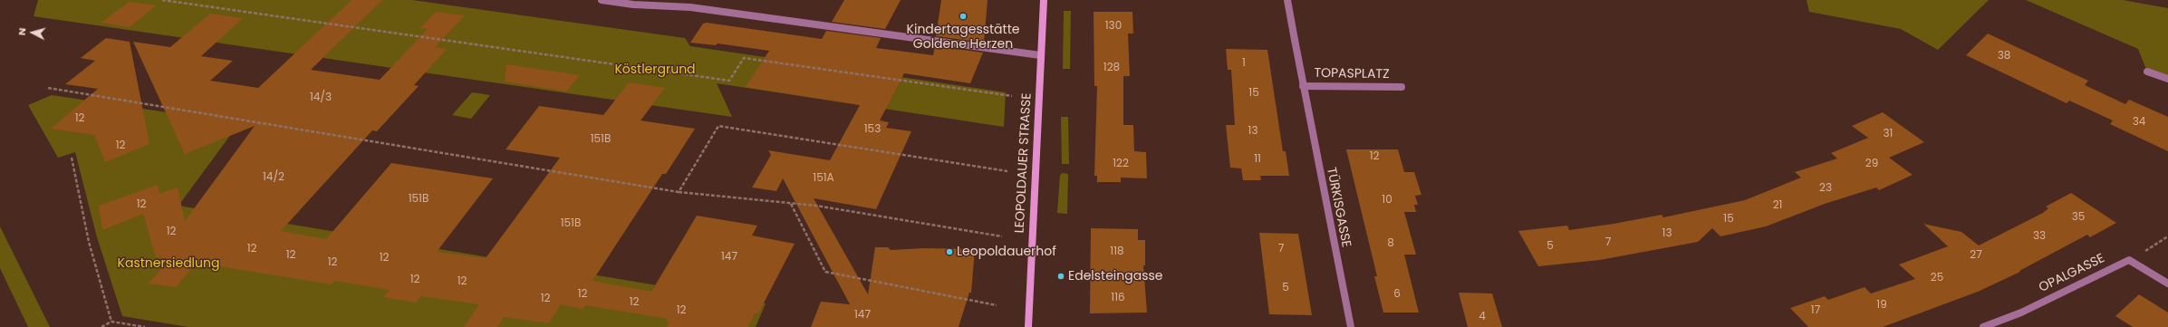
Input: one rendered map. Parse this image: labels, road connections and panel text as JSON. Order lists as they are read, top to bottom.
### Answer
{
  "streets": {
    "main road": ["LEOPOLDAUER STRASSE"],
    "street": ["TOPASPLATZ", "TÜRKISGASSE", "OPALGASSE"]
  },
  "crossings": [
    ["TOPASPLATZ", "TÜRKISGASSE"]
  ],
  "parks": ["Köstlergrund", "Kastnersiedlung"],
  "places": ["Kindertagesstätte Goldene Herzen", "Leopoldauerhof", "Edelsteingasse"],
  "house_numbers": [
    "130",
    "38",
    "1",
    "128",
    "15",
    "14/3",
    "12",
    "34",
    "153",
    "13",
    "31",
    "151B",
    "12",
    "12",
    "11",
    "122",
    "29",
    "14/2",
    "151A",
    "23",
    "151B",
    "10",
    "12",
    "21",
    "35",
    "15",
    "151B",
    "12",
    "13",
    "33",
    "7",
    "8",
    "5",
    "12",
    "7",
    "118",
    "12",
    "27",
    "147",
    "12",
    "12",
    "25",
    "12",
    "12",
    "5",
    "12",
    "6",
    "116",
    "12",
    "12",
    "19",
    "12",
    "17",
    "147",
    "4"
  ],
  "north": "left"
}
